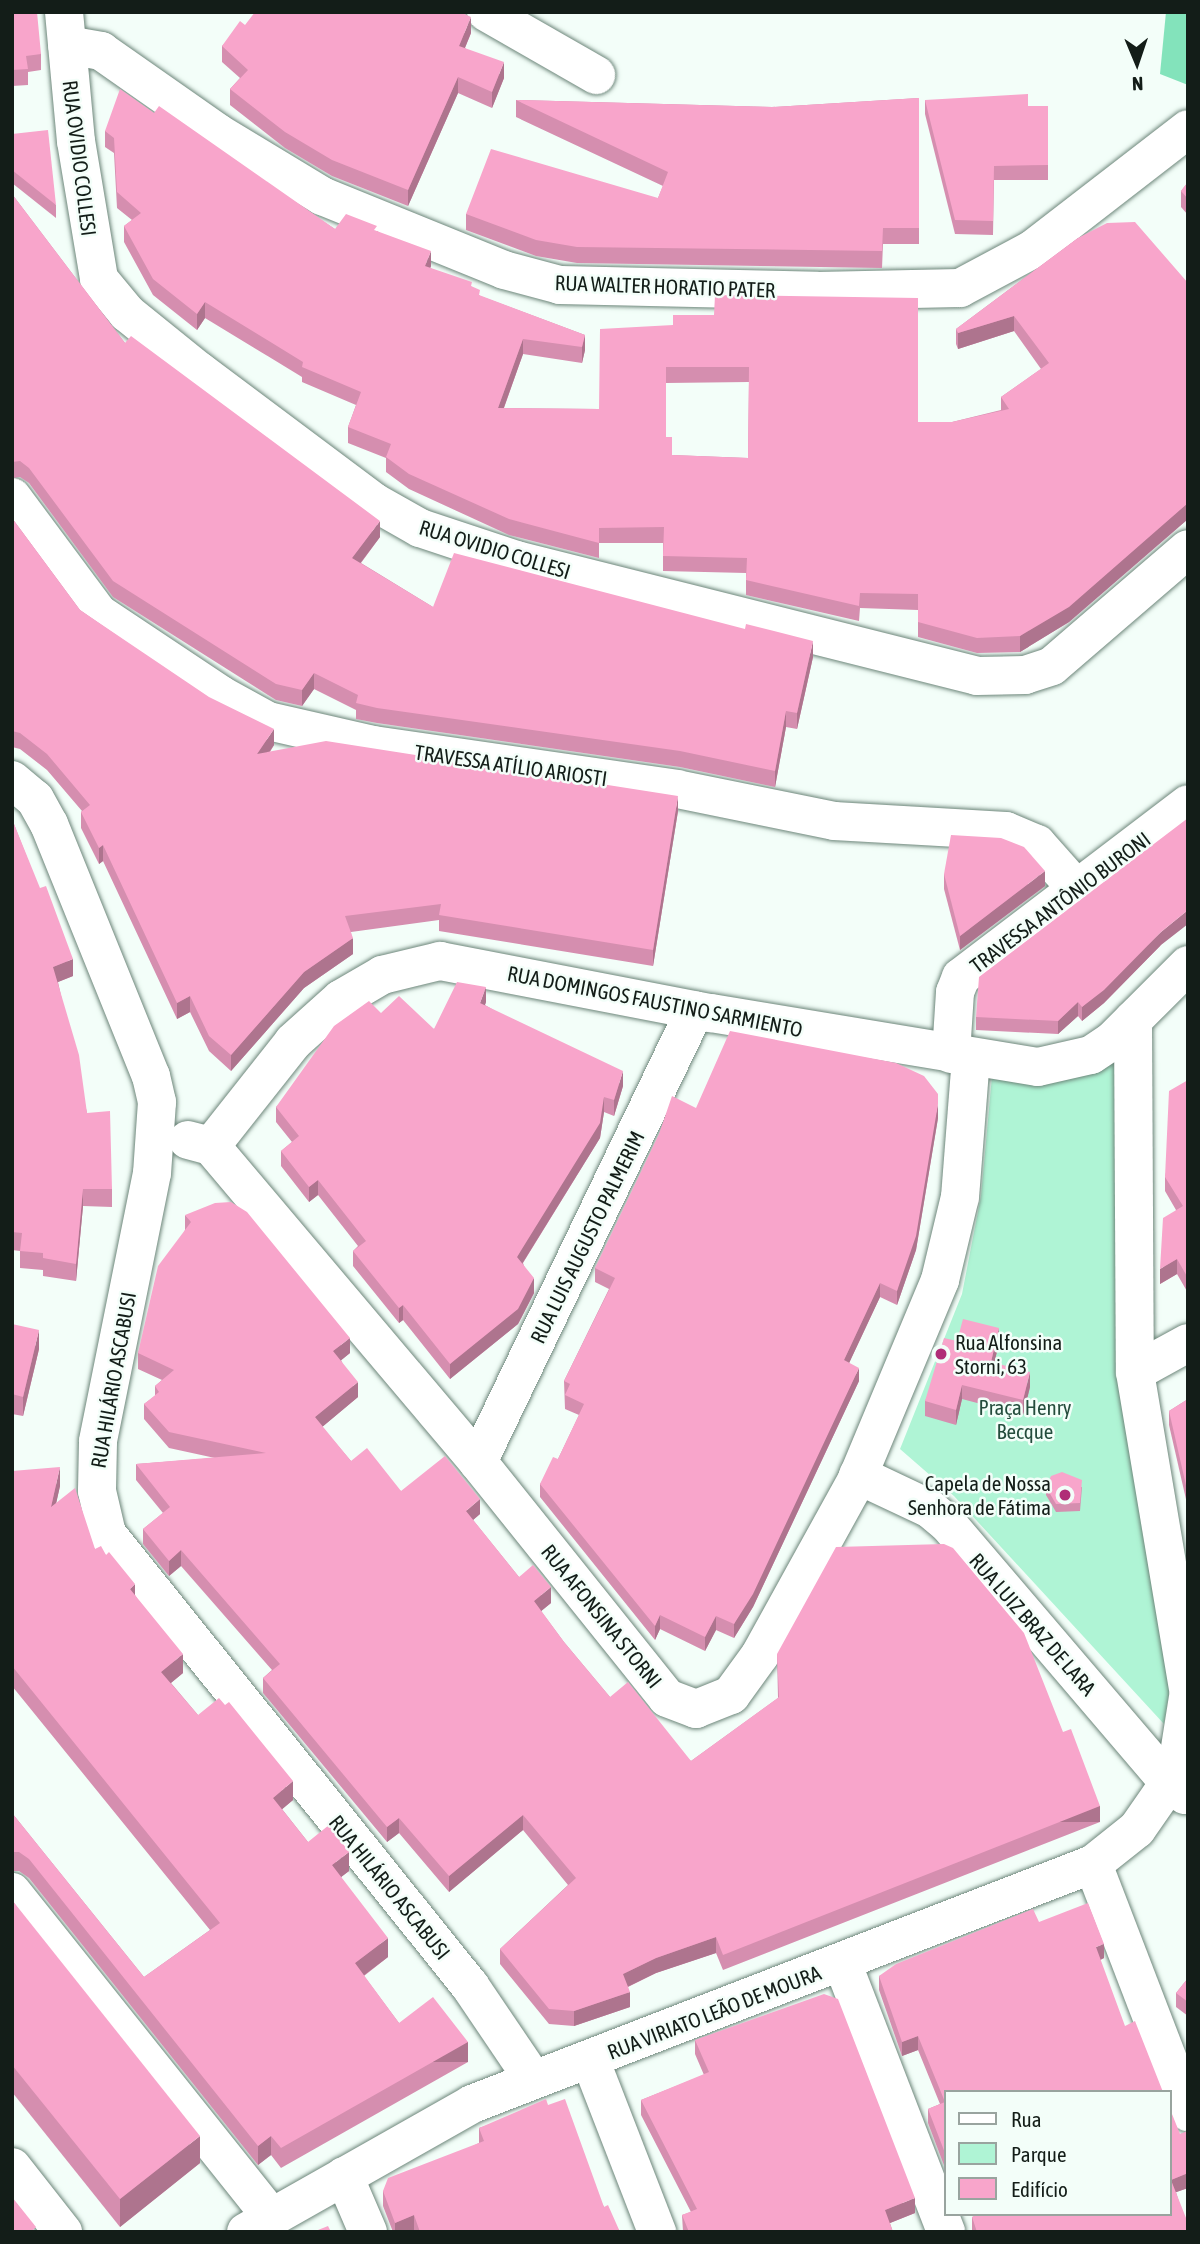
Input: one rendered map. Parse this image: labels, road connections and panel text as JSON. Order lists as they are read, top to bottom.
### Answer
{
  "streets": {
    "street": [
      "RUA OVIDIO COLLESI",
      "RUA WALTER HORATIO PATER",
      "TRAVESSA ATÍLIO ARIOSTI",
      "TRAVESSA ANTÔNIO BURONI",
      "RUA DOMINGOS FAUSTINO SARMIENTO",
      "RUA LUIS AUGUSTO PALMERIM",
      "RUA HILÁRIO ASCABUSI",
      "RUA AFONSINA STORNI",
      "RUA LUIZ BRAZ DE LARA",
      "RUA VIRIATO LEÃO DE MOURA"
    ]
  },
  "crossings": [
    ["RUA OVIDIO COLLESI", "RUA WALTER HORATIO PATER"],
    ["TRAVESSA ATÍLIO ARIOSTI", "TRAVESSA ANTÔNIO BURONI"],
    ["TRAVESSA ANTÔNIO BURONI", "RUA DOMINGOS FAUSTINO SARMIENTO"],
    ["TRAVESSA ANTÔNIO BURONI", "RUA AFONSINA STORNI"],
    ["RUA DOMINGOS FAUSTINO SARMIENTO", "RUA LUIS AUGUSTO PALMERIM"],
    ["RUA DOMINGOS FAUSTINO SARMIENTO", "RUA AFONSINA STORNI"],
    ["RUA LUIS AUGUSTO PALMERIM", "RUA AFONSINA STORNI"],
    ["RUA HILÁRIO ASCABUSI", "RUA VIRIATO LEÃO DE MOURA"],
    ["RUA AFONSINA STORNI", "RUA LUIZ BRAZ DE LARA"],
    ["RUA LUIZ BRAZ DE LARA", "RUA VIRIATO LEÃO DE MOURA"]
  ],
  "parks": ["Praça Henry Becque"],
  "places": ["Rua Alfonsina Storni, 63", "Capela de Nossa Senhora de Fátima"],
  "legend": ["Rua", "Parque", "Edifício"],
  "north": "bottom"
}
